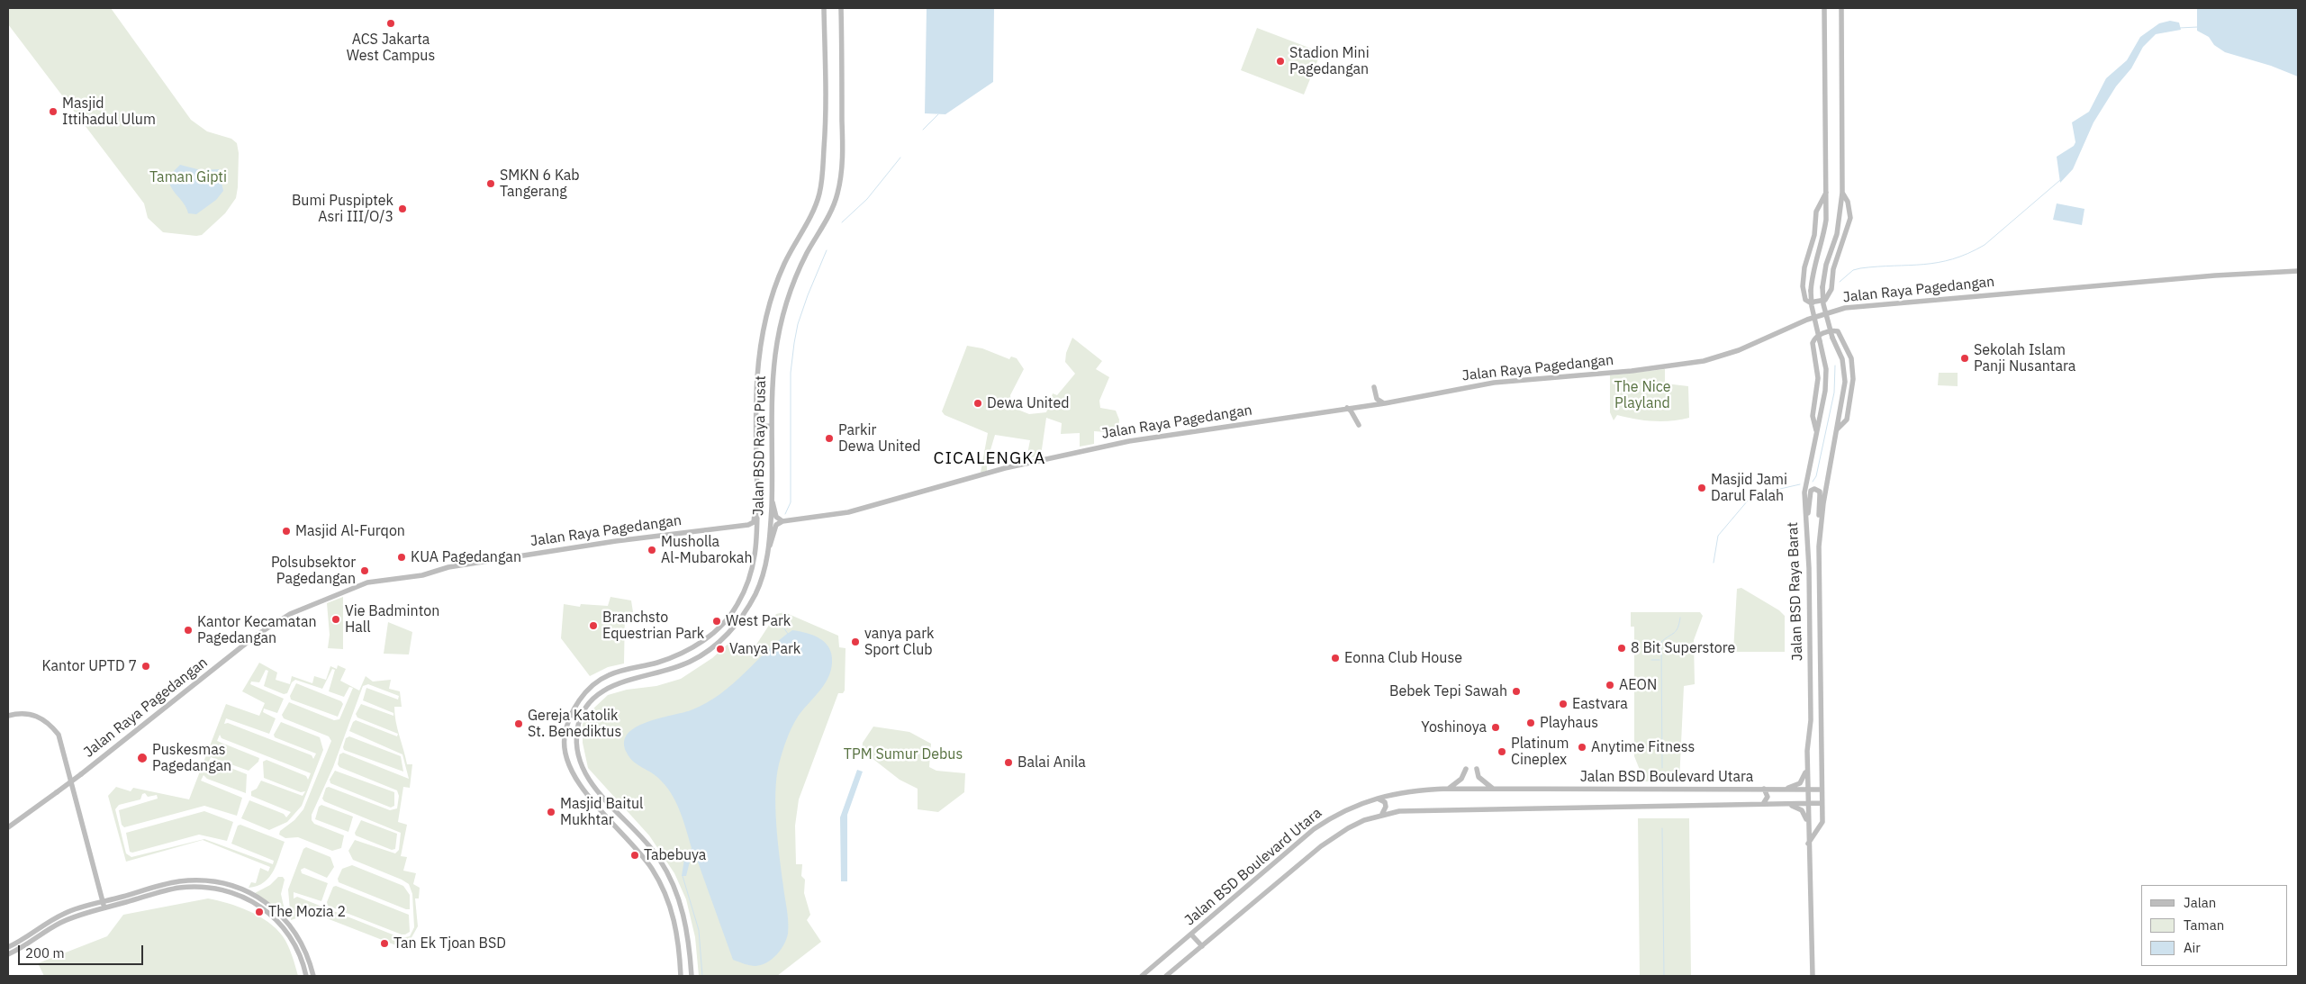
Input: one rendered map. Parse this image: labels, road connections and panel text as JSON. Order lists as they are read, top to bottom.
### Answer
{
  "streets": {
    "main road": [
      "Jalan Raya Pagedangan",
      "Jalan BSD Raya Pusat",
      "Jalan BSD Raya Barat",
      "Jalan BSD Boulevard Utara"
    ]
  },
  "crossings": [
    ["Jalan BSD Raya Barat", "Jalan BSD Boulevard Utara"]
  ],
  "districts": ["CICALENGKA"],
  "parks": ["Taman Gipti", "The Nice Playland", "TPM Sumur Debus"],
  "places": [
    "ACS Jakarta West Campus",
    "Stadion Mini Pagedangan",
    "Masjid Ittihadul Ulum",
    "SMKN 6 Kab Tangerang",
    "Bumi Puspiptek Asri III/O/3",
    "Sekolah Islam Panji Nusantara",
    "Dewa United",
    "Parkir Dewa United",
    "Masjid Jami Darul Falah",
    "Masjid Al-Furqon",
    "Musholla Al-Mubarokah",
    "KUA Pagedangan",
    "Polsubsektor Pagedangan",
    "Vie Badminton Hall",
    "West Park",
    "Branchsto Equestrian Park",
    "Kantor Kecamatan Pagedangan",
    "vanya park Sport Club",
    "8 Bit Superstore",
    "Vanya Park",
    "Eonna Club House",
    "Kantor UPTD 7",
    "AEON",
    "Bebek Tepi Sawah",
    "Eastvara",
    "Playhaus",
    "Gereja Katolik St. Benediktus",
    "Yoshinoya",
    "Anytime Fitness",
    "Platinum Cineplex",
    "Puskesmas Pagedangan",
    "Balai Anila",
    "Masjid Baitul Mukhtar",
    "Tabebuya",
    "The Mozia 2",
    "Tan Ek Tjoan BSD"
  ],
  "legend": ["Jalan", "Taman", "Air"],
  "scale_bar": "200 m"
}
